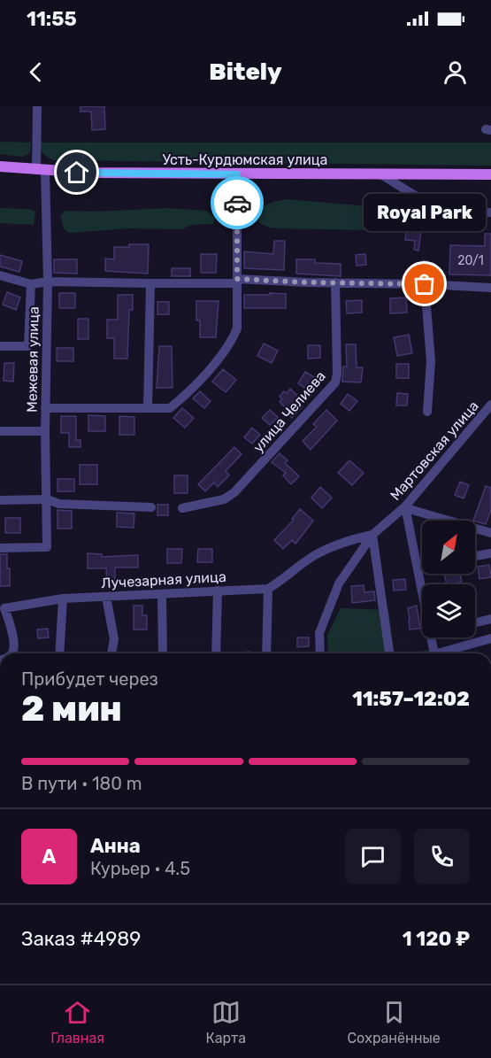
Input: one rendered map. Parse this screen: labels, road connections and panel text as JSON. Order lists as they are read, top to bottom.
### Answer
{
  "streets": {
    "main road": ["Усть-Курдюмская улица"],
    "street": [
      "Межевая улица",
      "улица Челиева",
      "Мартовская улица",
      "Лучезарная улица"
    ]
  },
  "crossings": [
    ["Усть-Курдюмская улица", "Межевая улица"]
  ],
  "places": ["Royal Park"],
  "house_numbers": ["20/1"],
  "north": "top right",
  "page": {
    "status": "11:55",
    "header": "Bitely",
    "bubble": "Royal Park",
    "heading": ["2 мин", "Прибудет через", "11:57–12:02"],
    "panel": [
      "Анна",
      "Курьер · 4.5",
      "Заказ #4989",
      "1 120 ₽"
    ],
    "bar": "В пути · 180 m",
    "round": "А",
    "tabs": ["Главная", "Карта", "Сохранённые"]
  }
}
